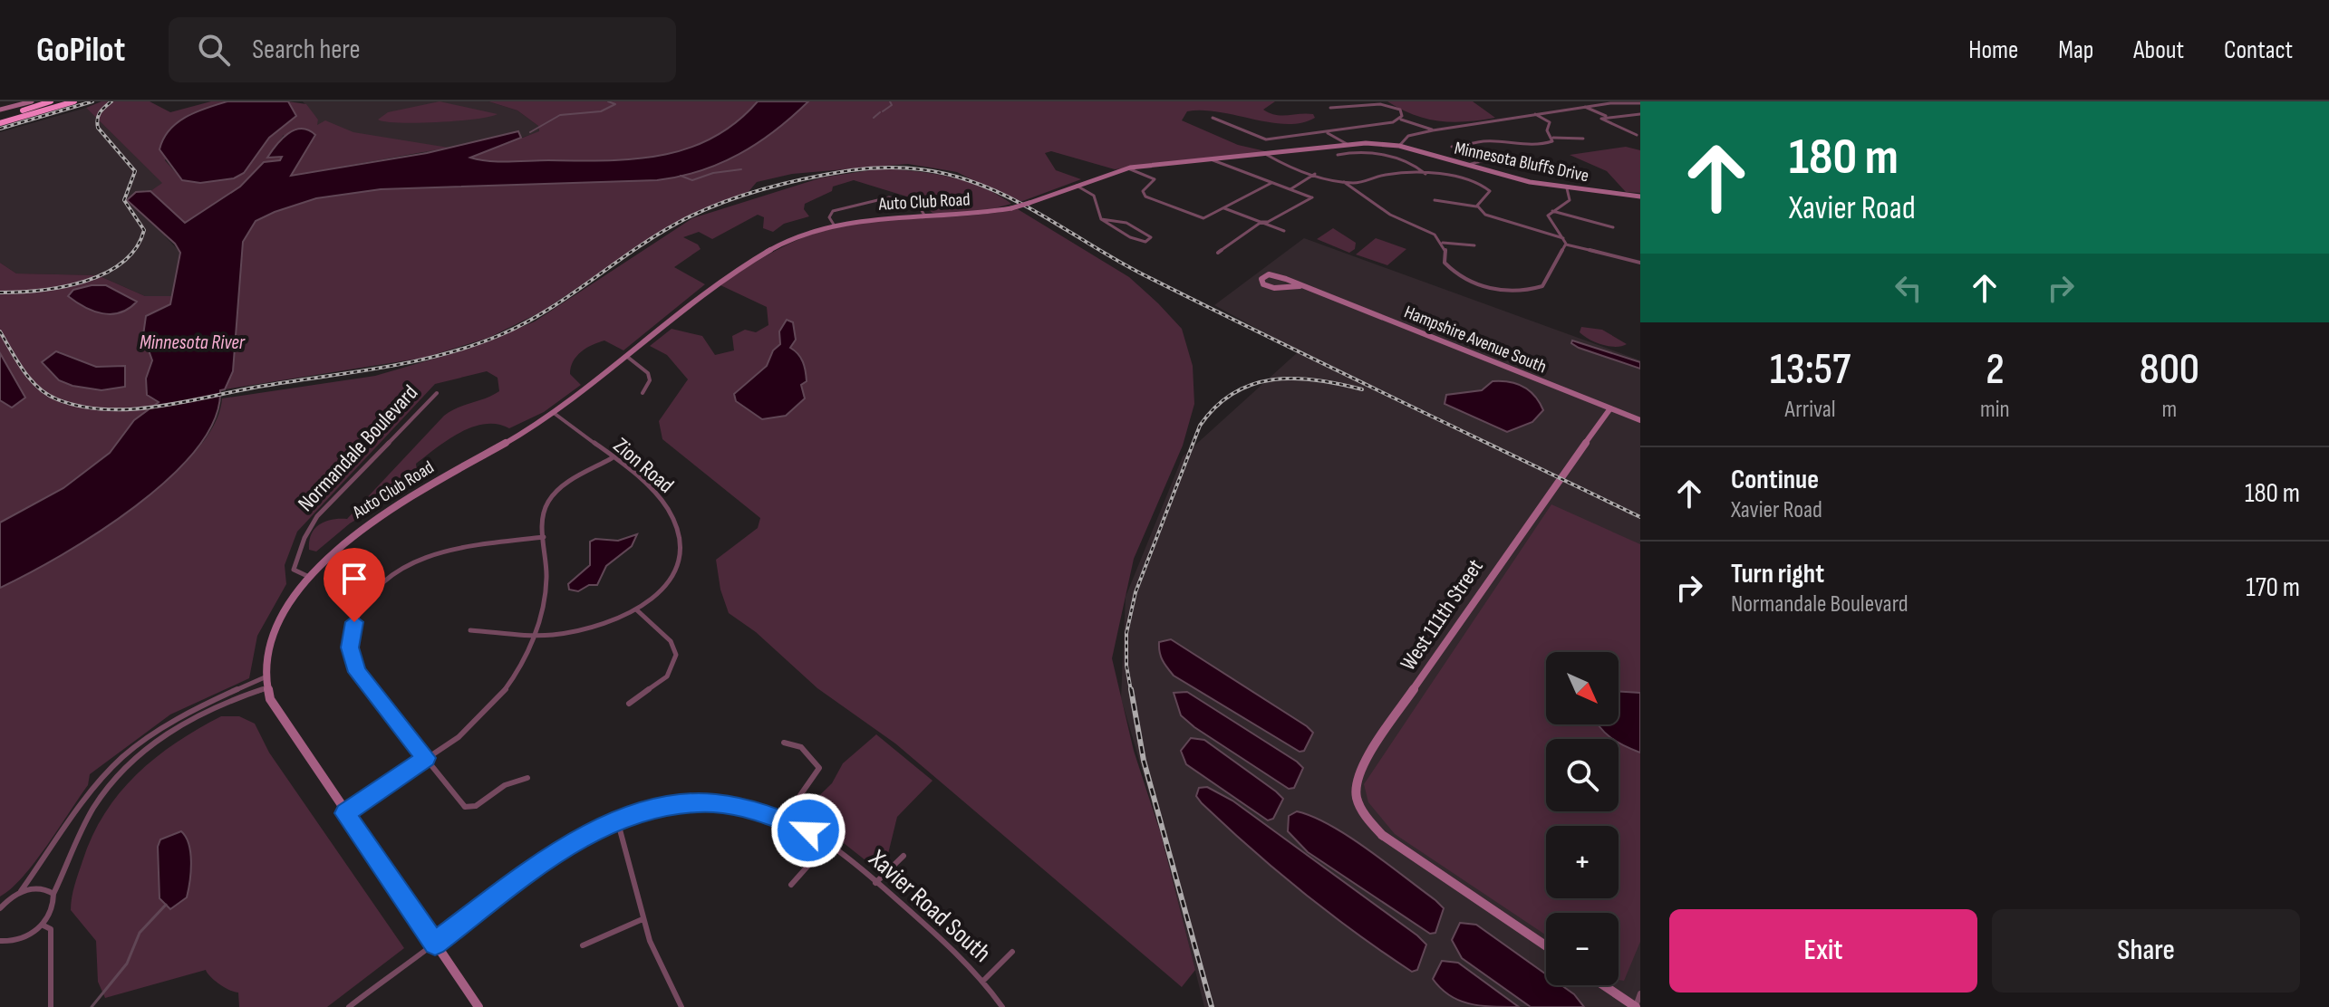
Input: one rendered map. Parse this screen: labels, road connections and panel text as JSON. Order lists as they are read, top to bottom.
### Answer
{
  "streets": {
    "street": [
      "Minnesota Bluffs Drive",
      "Auto Club Road",
      "Hampshire Avenue South",
      "Normandale Boulevard",
      "Zion Road",
      "West 111th Street",
      "Xavier Road South"
    ]
  },
  "crossings": [
    ["Minnesota Bluffs Drive", "Auto Club Road"],
    ["Auto Club Road", "Normandale Boulevard"],
    ["Auto Club Road", "Zion Road"],
    ["Hampshire Avenue South", "West 111th Street"]
  ],
  "water": ["Minnesota River"],
  "north": "bottom right",
  "page": {
    "header": "GoPilot",
    "search": "Search here",
    "nav": [
      "Home",
      "Map",
      "About",
      "Contact"
    ],
    "turn": ["180 m", "Xavier Road"],
    "eta": [
      "13:57",
      "Arrival",
      "2",
      "min",
      "800",
      "m"
    ],
    "list": [
      {
        "name": "Continue",
        "note": "Xavier Road",
        "value": "180 m"
      },
      {
        "name": "Turn right",
        "note": "Normandale Boulevard",
        "value": "170 m"
      }
    ],
    "map_buttons": ["+", "−"],
    "buttons": ["Exit", "Share"]
  }
}
